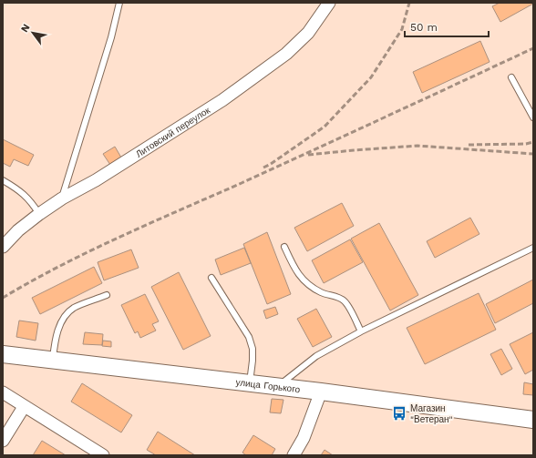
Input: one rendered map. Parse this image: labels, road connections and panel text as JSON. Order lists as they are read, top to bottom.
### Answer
{
  "streets": {
    "main road": ["улица Горького"],
    "street": ["Литовский переулок"]
  },
  "places": {
    "bus stop": ["Магазин \"Ветеран\""]
  },
  "scale_bar": "50 m",
  "north": "top left"
}
